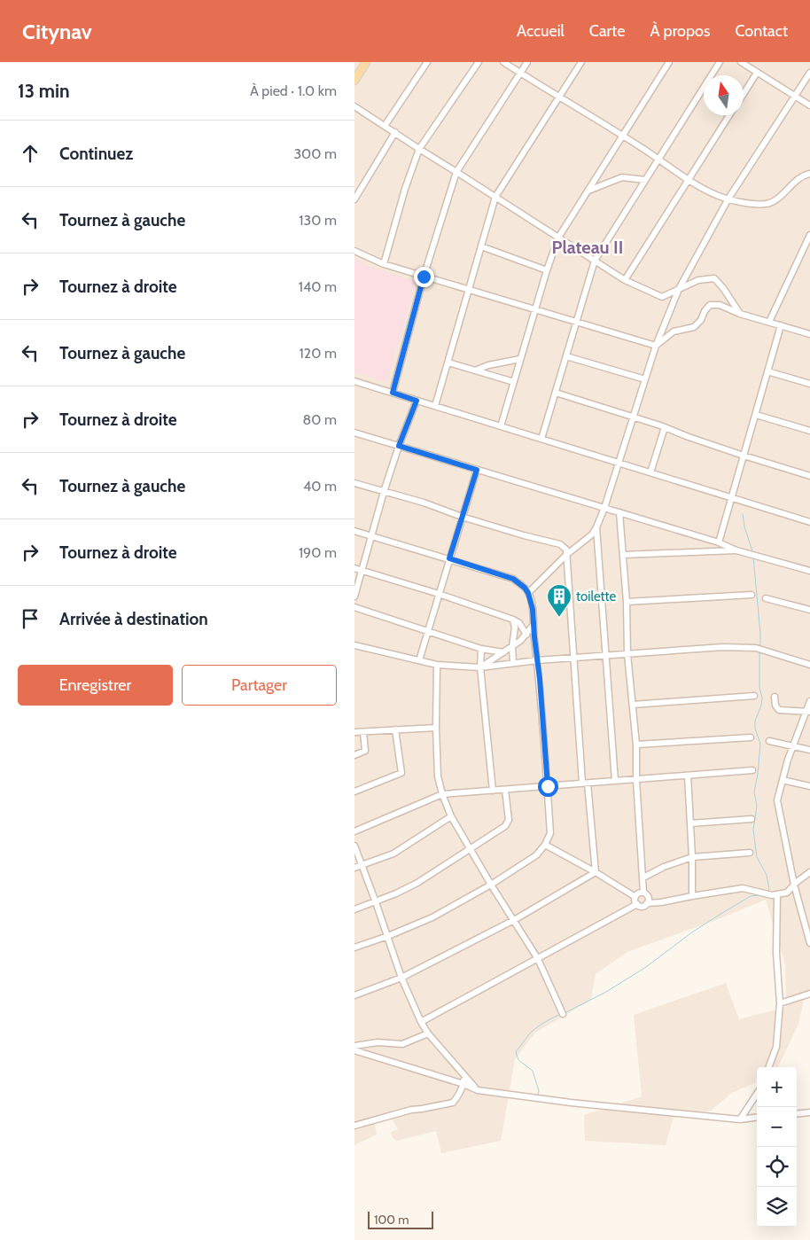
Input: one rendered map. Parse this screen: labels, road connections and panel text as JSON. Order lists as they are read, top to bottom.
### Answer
{
  "districts": ["Plateau II"],
  "places": {
    "building": ["toilette"]
  },
  "scale_bar": "100 m",
  "north": "top",
  "page": {
    "header": "Citynav",
    "nav": [
      "Accueil",
      "Carte",
      "À propos",
      "Contact"
    ],
    "heading": ["13 min", "À pied · 1.0 km"],
    "list": [
      ["Continuez", "300 m"],
      ["Tournez à gauche", "130 m"],
      ["Tournez à droite", "140 m"],
      ["Tournez à gauche", "120 m"],
      ["Tournez à droite", "80 m"],
      ["Tournez à gauche", "40 m"],
      ["Tournez à droite", "190 m"],
      "Arrivée à destination"
    ],
    "buttons": ["Enregistrer", "Partager"],
    "map_buttons": ["+", "−"],
    "scale": "100 m"
  }
}
